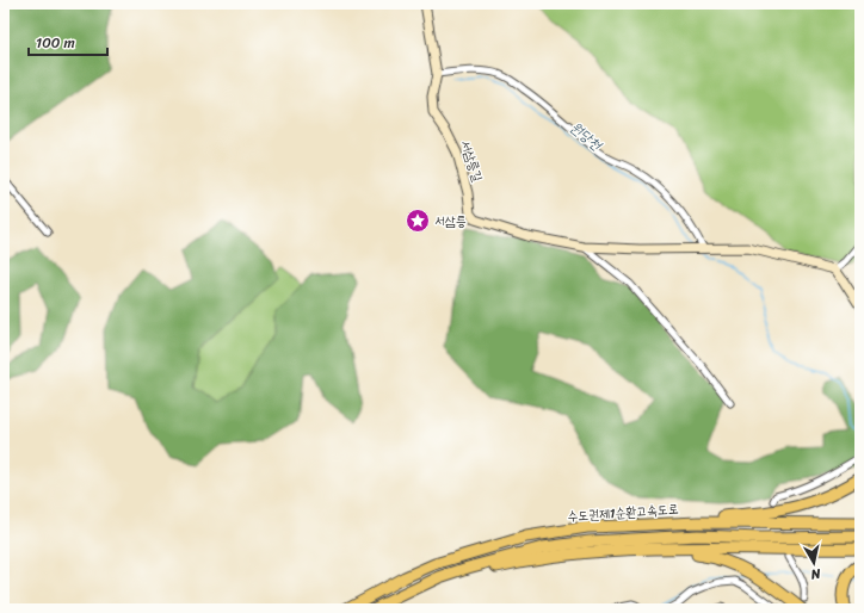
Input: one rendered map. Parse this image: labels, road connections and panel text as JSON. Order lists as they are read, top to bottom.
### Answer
{
  "streets": {
    "highway": ["수도권제1순환고속도로"],
    "street": ["서삼릉길"]
  },
  "water": ["원당천"],
  "places": {
    "place": ["서삼릉"]
  },
  "scale_bar": "100 m",
  "north": "bottom"
}
